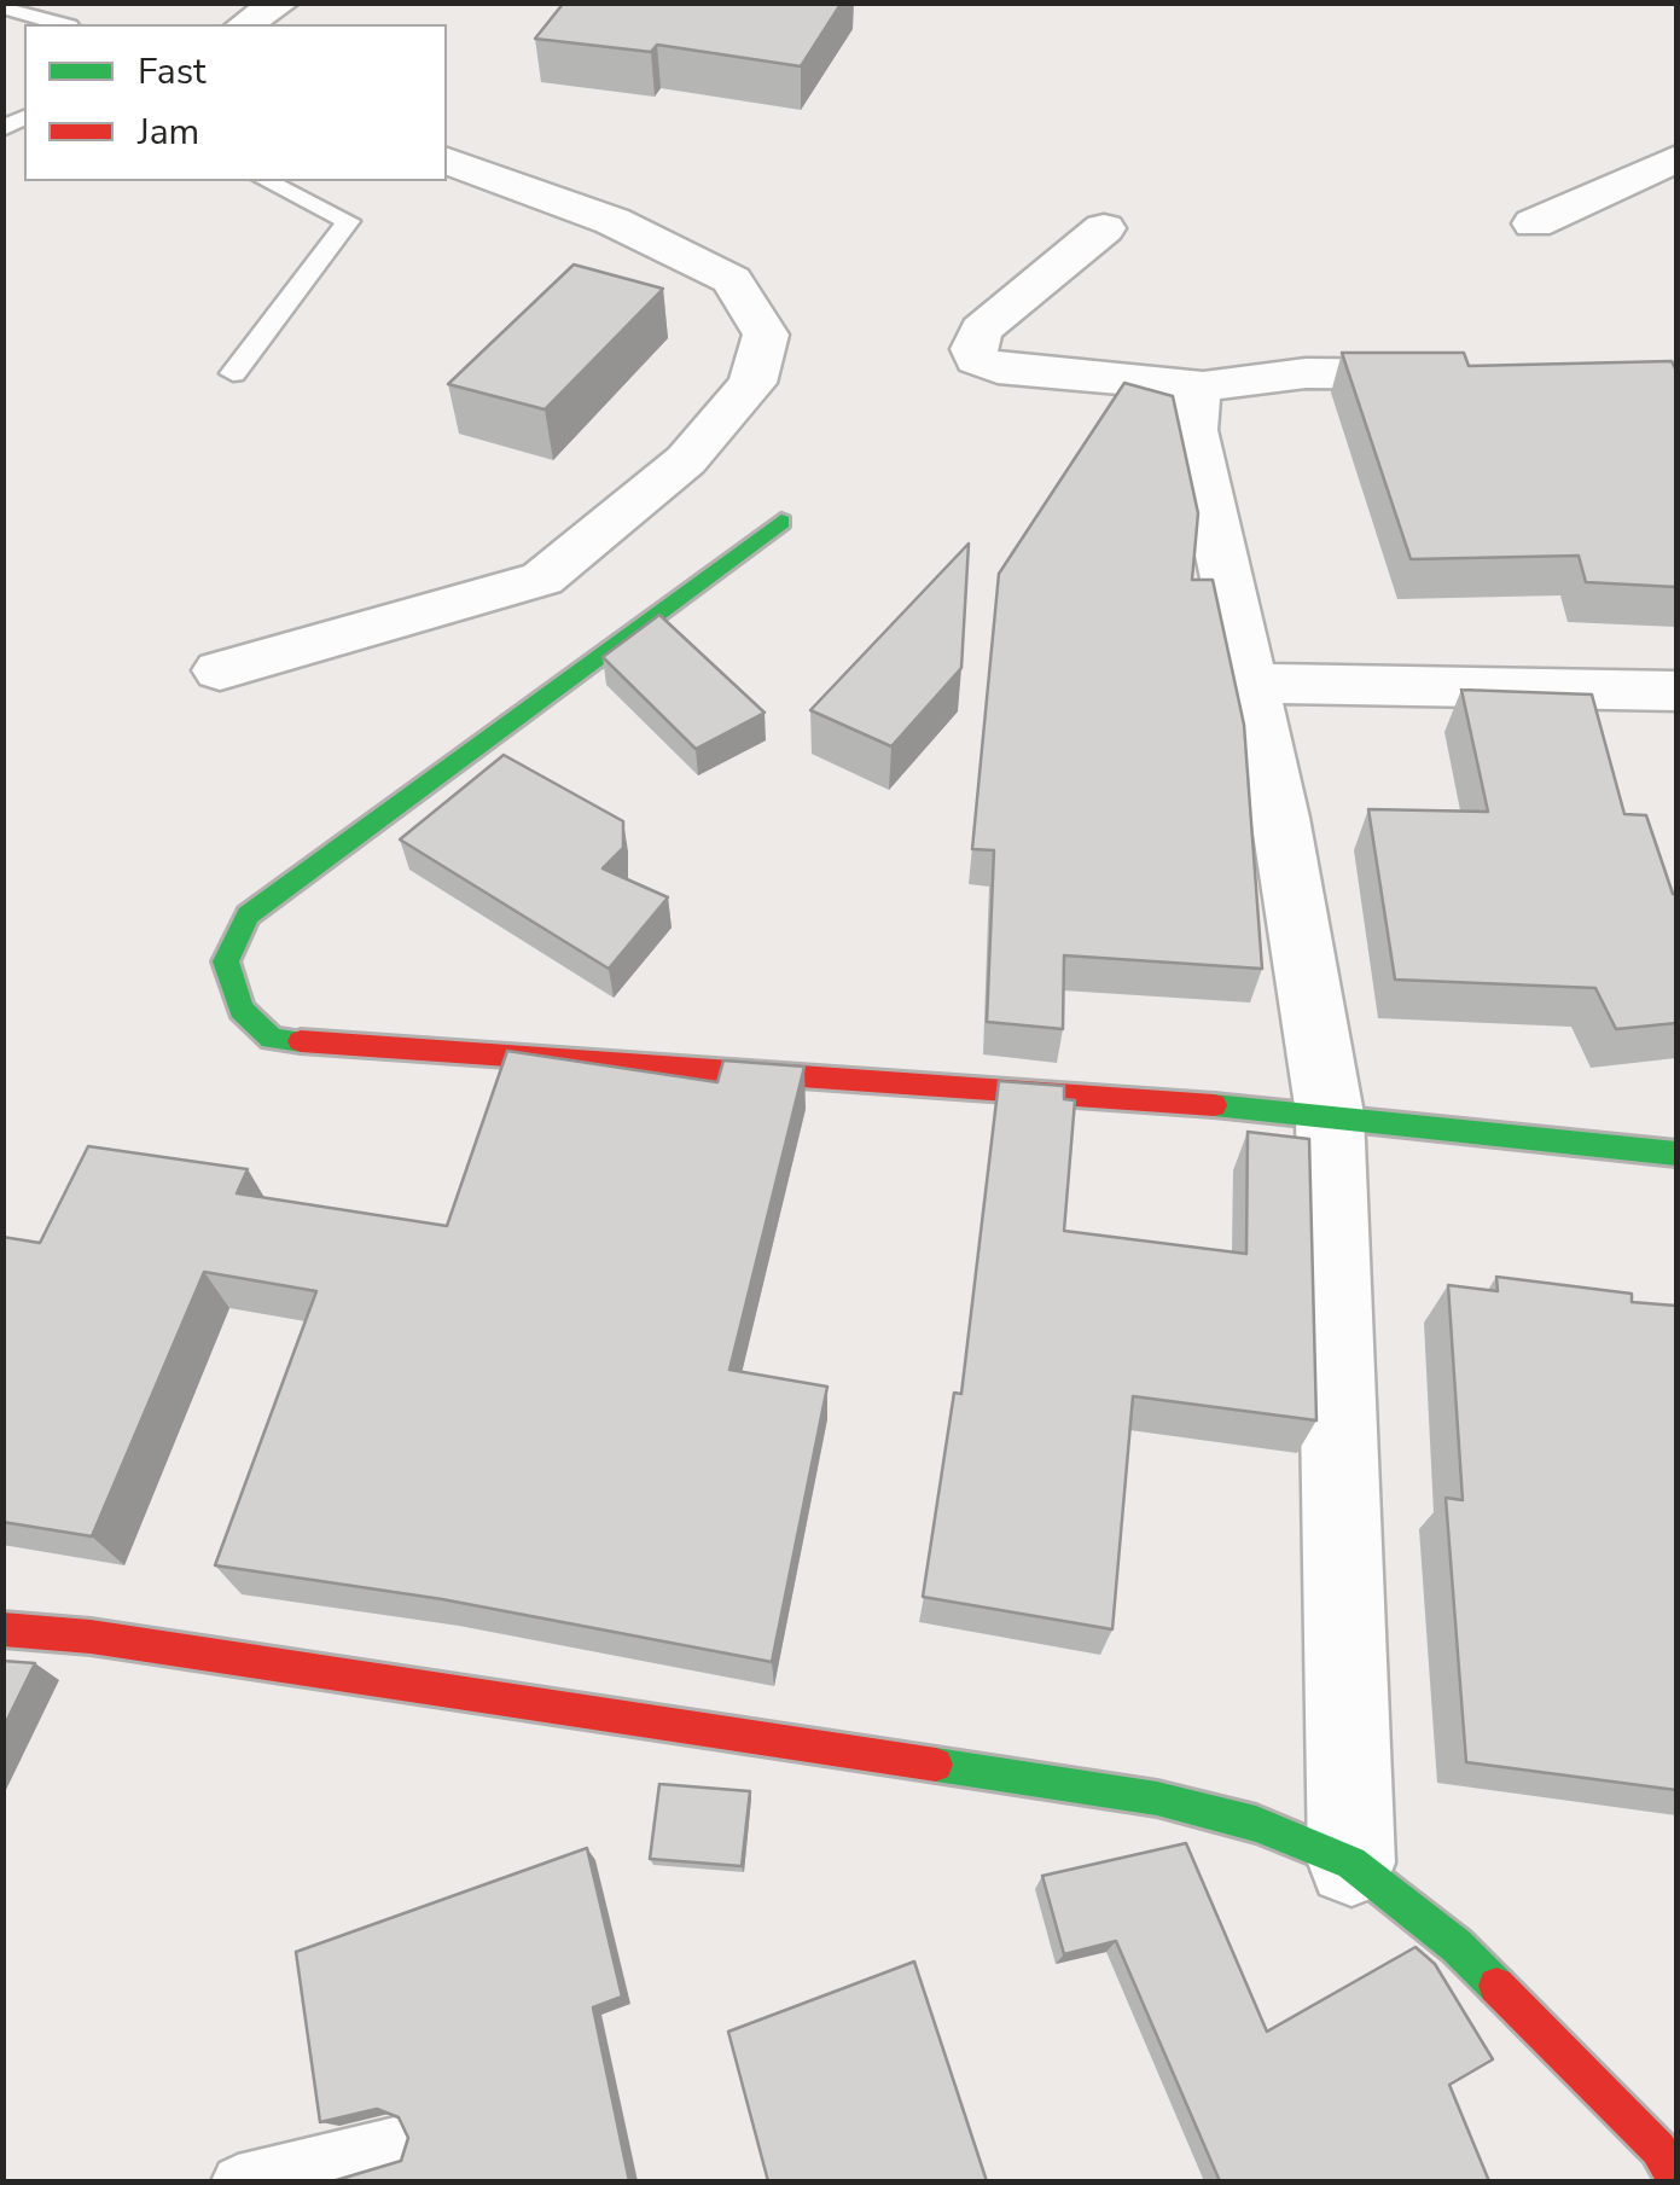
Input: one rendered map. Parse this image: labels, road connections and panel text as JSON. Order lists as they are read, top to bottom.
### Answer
{
  "legend": ["Fast", "Jam"]
}
